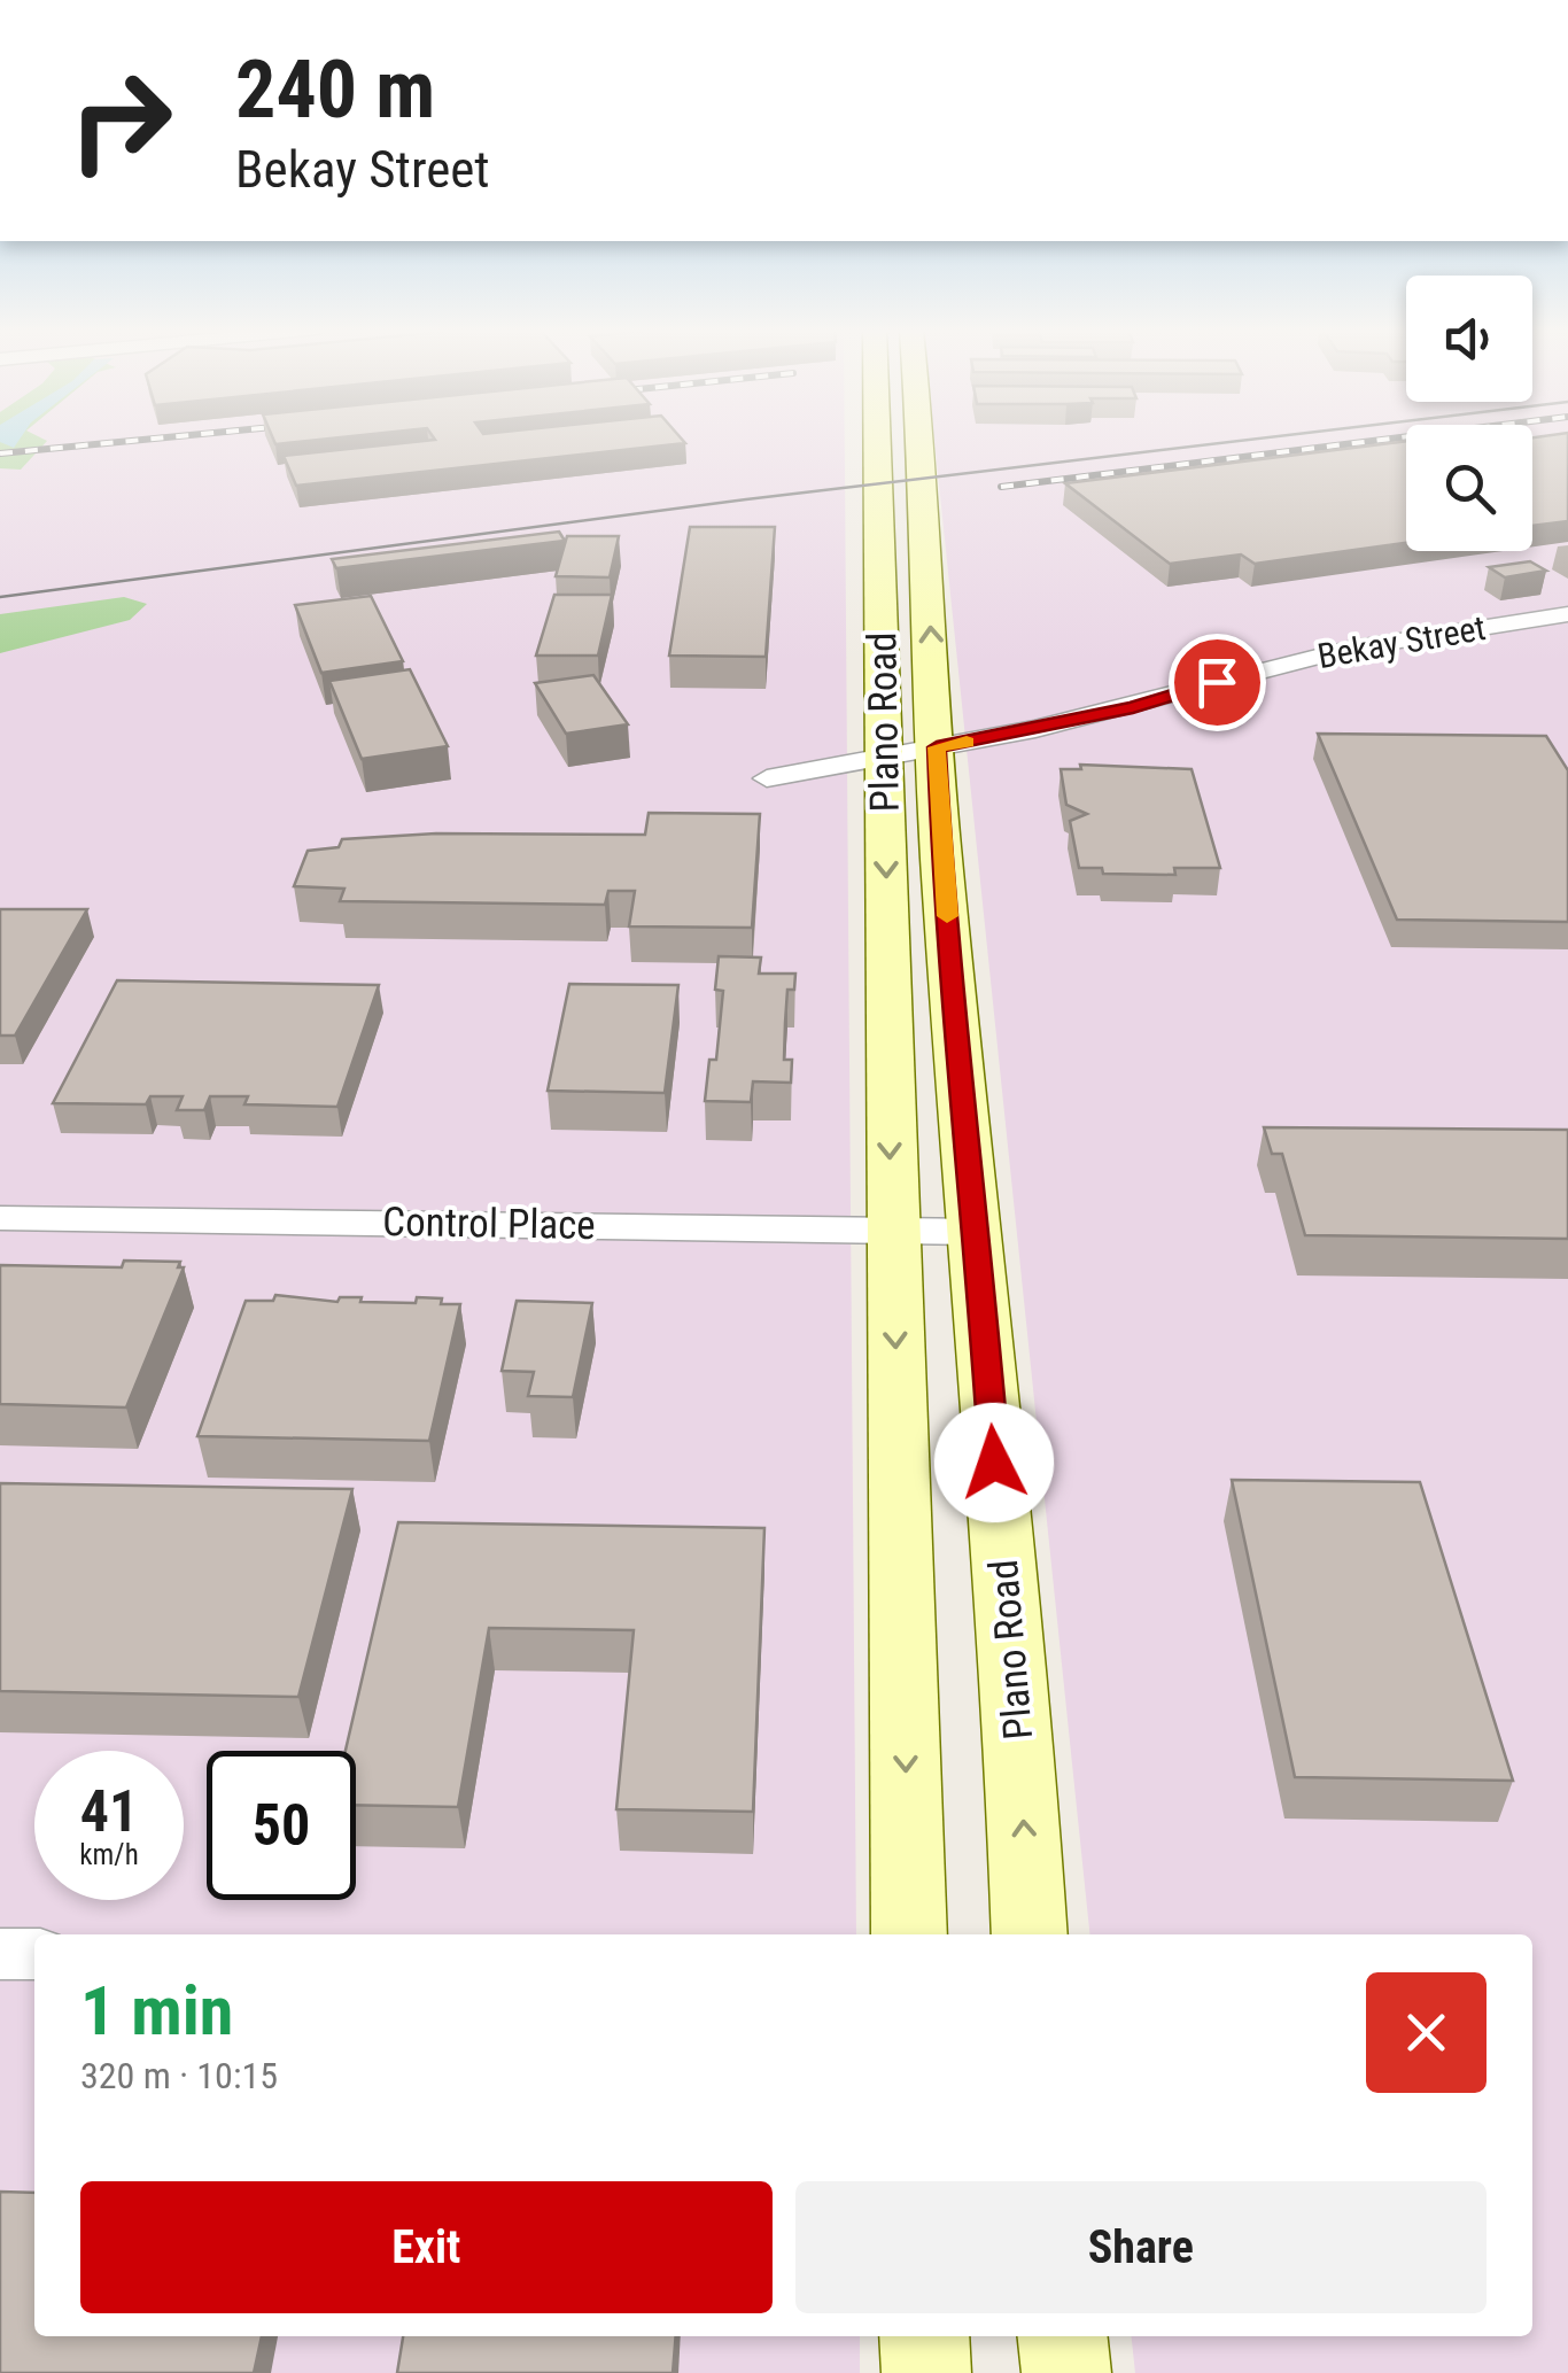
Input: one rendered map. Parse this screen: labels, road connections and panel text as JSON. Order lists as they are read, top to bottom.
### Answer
{
  "streets": {
    "main road": ["Plano Road"],
    "street": ["Bekay Street", "Control Place"]
  },
  "crossings": [
    ["Bekay Street", "Plano Road"],
    ["Plano Road", "Control Place"]
  ],
  "page": {
    "turn": ["240 m", "Bekay Street"],
    "speed": "41 km/h",
    "limit": "50",
    "heading": ["1 min", "320 m · 10:15"],
    "buttons": ["Exit", "Share"]
  }
}
